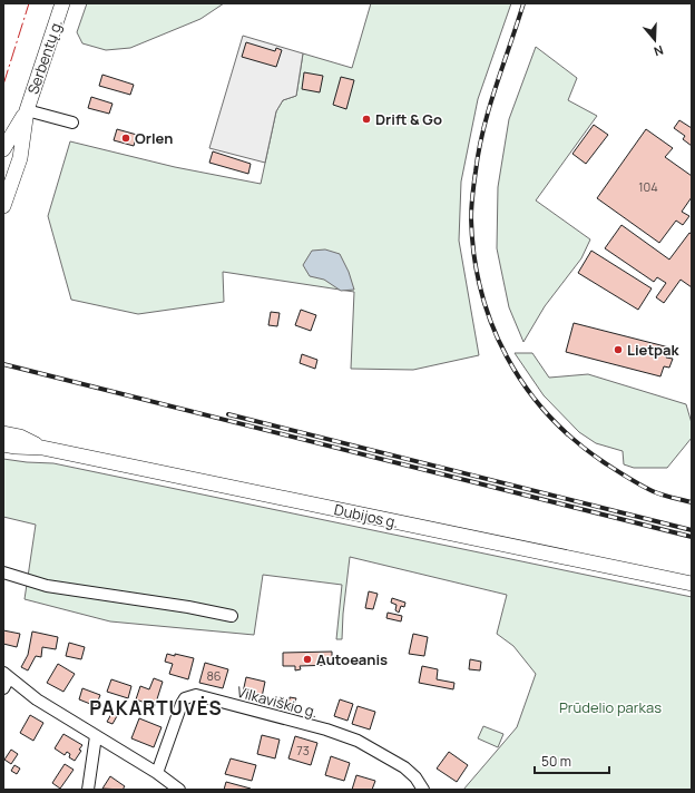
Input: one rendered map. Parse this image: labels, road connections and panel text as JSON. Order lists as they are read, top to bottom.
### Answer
{
  "streets": {
    "main road": ["Serbentų g.", "Dubijos g."],
    "street": ["Vilkaviškio g."]
  },
  "districts": ["PAKARTUVĖS"],
  "parks": ["Prūdelio parkas"],
  "places": [
    "Drift & Go",
    "Orlen",
    "Lietpak",
    "Autoeanis"
  ],
  "house_numbers": ["104", "86", "73"],
  "scale_bar": "50 m",
  "north": "bottom"
}
